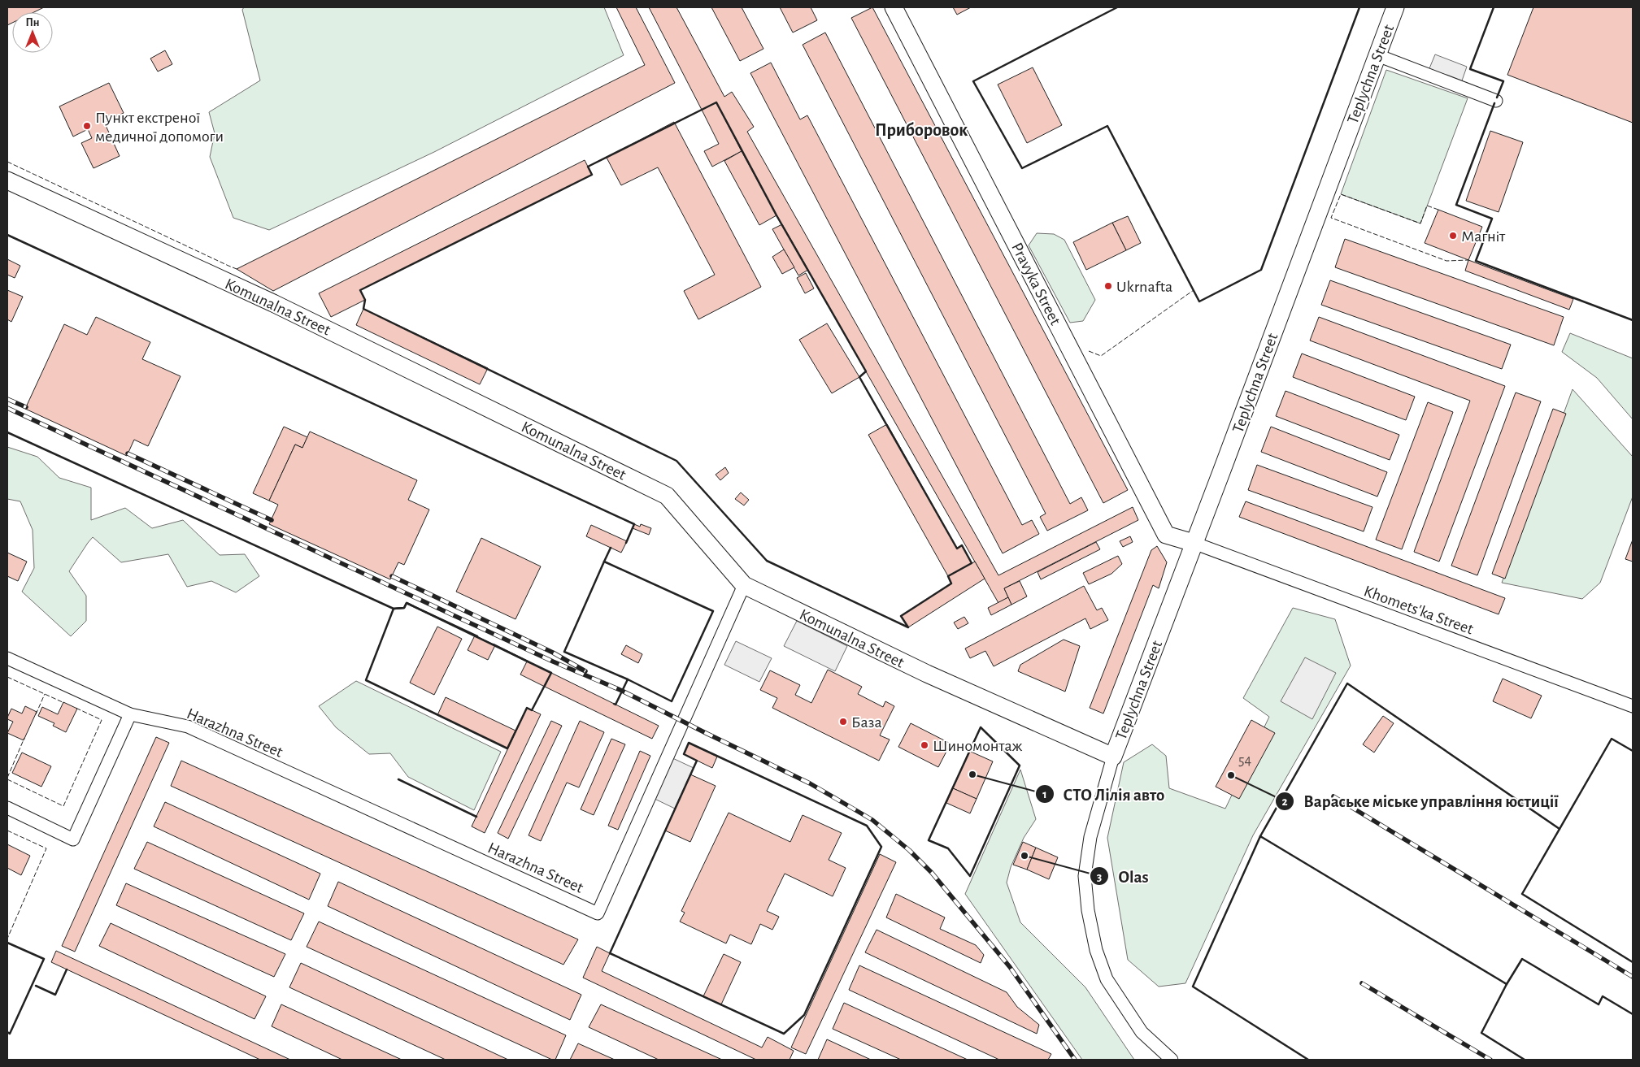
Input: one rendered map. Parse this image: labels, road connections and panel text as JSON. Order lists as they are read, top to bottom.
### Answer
{
  "streets": {
    "street": [
      "Teplychna Street",
      "Pravyka Street",
      "Komunalna Street",
      "Khomets'ka Street",
      "Harazhna Street"
    ]
  },
  "crossings": [
    ["Teplychna Street", "Pravyka Street"],
    ["Teplychna Street", "Komunalna Street"],
    ["Teplychna Street", "Khomets'ka Street"],
    ["Pravyka Street", "Khomets'ka Street"],
    ["Komunalna Street", "Harazhna Street"]
  ],
  "districts": ["Приборовок"],
  "places": [
    "Пункт екстреної медичної допомоги",
    "Магніт",
    "Ukrnafta",
    "База",
    "Шиномонтаж",
    "СТО Лілія авто",
    "Вараське міське управління юстиції",
    "Olas"
  ],
  "house_numbers": ["54"],
  "north": "top"
}
